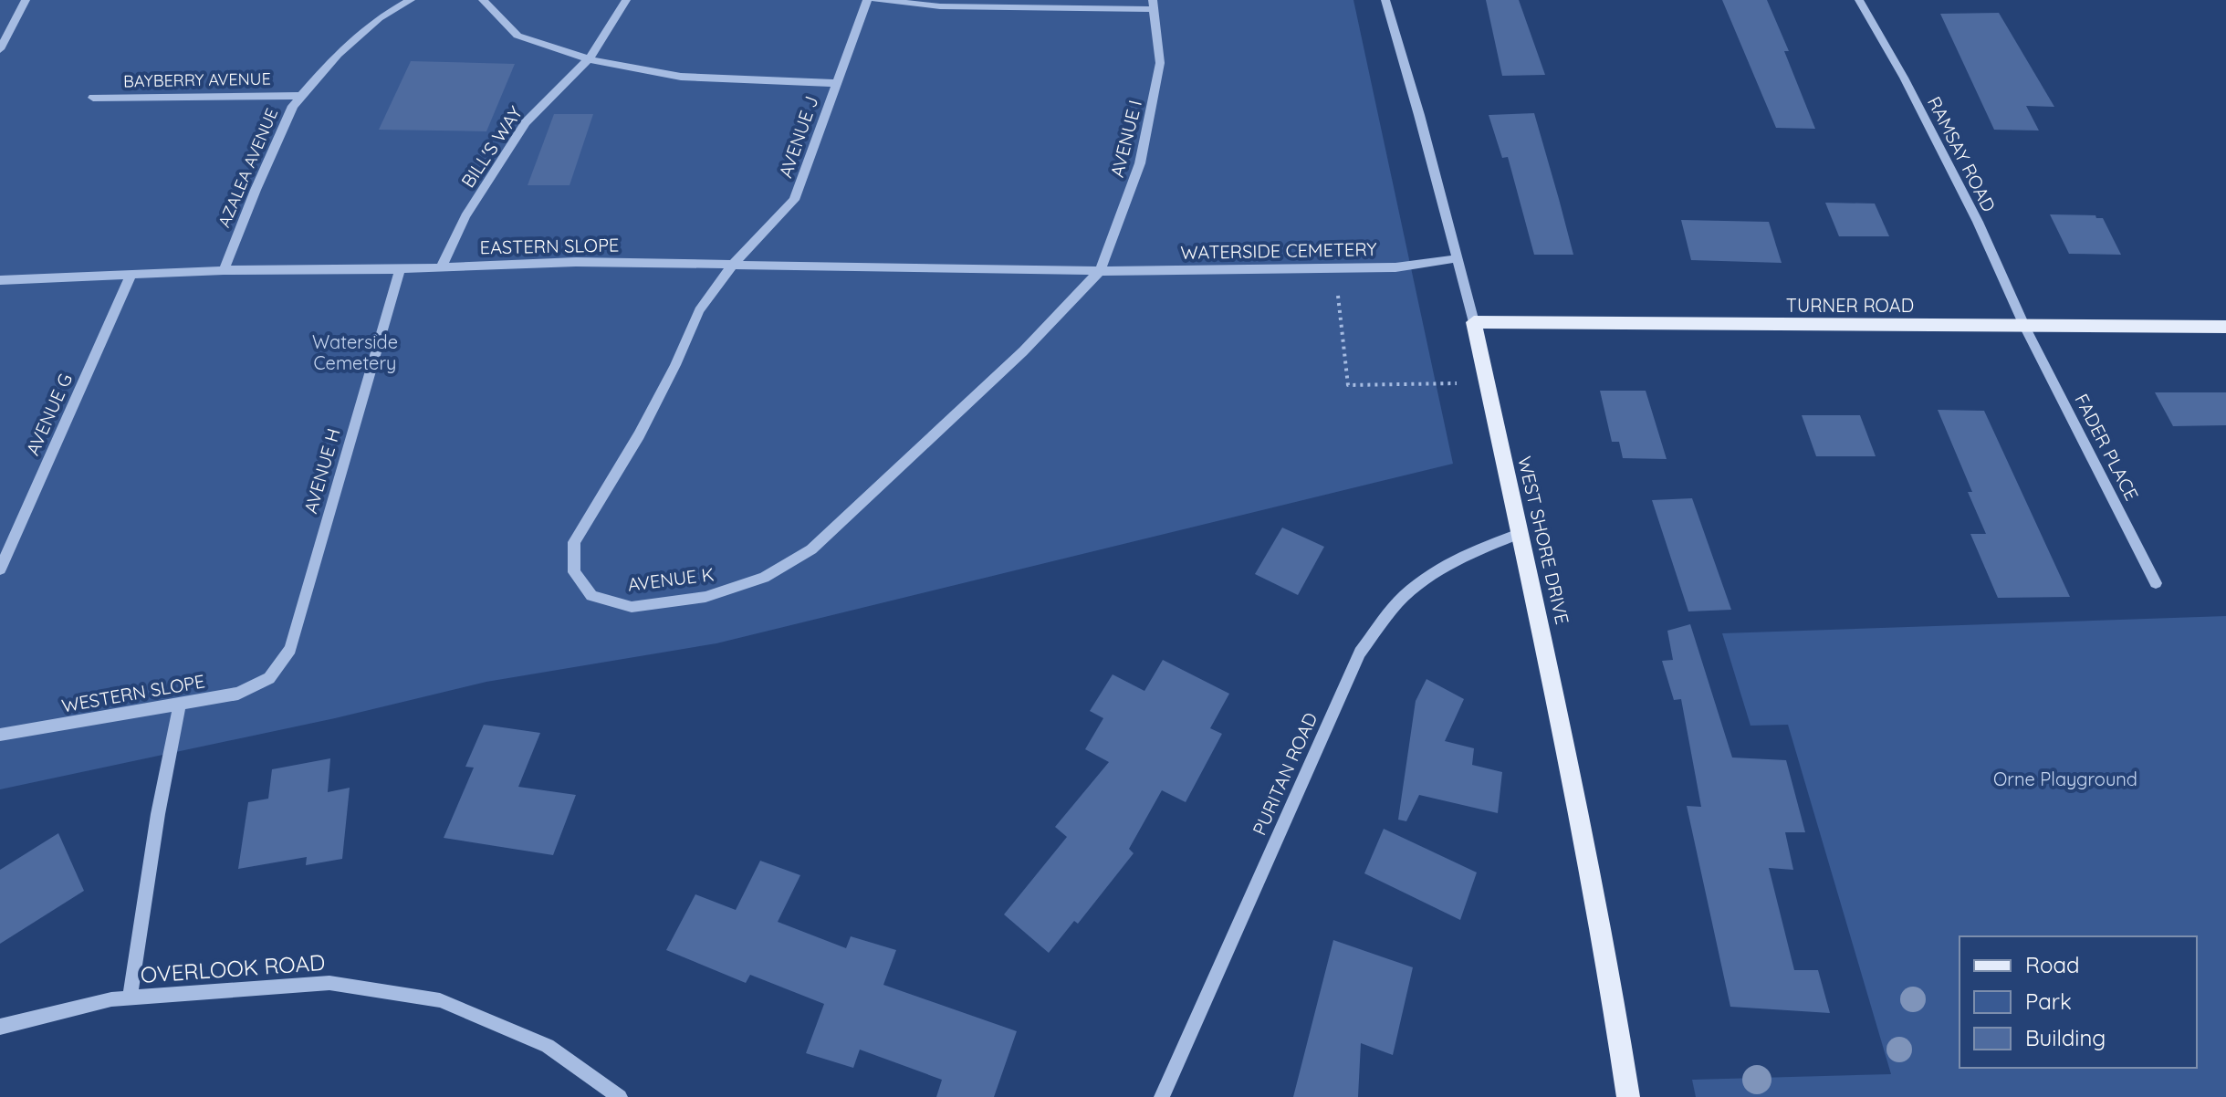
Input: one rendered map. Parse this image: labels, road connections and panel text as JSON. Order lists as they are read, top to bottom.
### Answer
{
  "streets": {
    "main road": ["TURNER ROAD", "WEST SHORE DRIVE"],
    "street": [
      "BAYBERRY AVENUE",
      "AVENUE J",
      "AVENUE I",
      "BILL'S WAY",
      "RAMSAY ROAD",
      "AZALEA AVENUE",
      "EASTERN SLOPE",
      "WATERSIDE CEMETERY",
      "AVENUE G",
      "FADER PLACE",
      "AVENUE H",
      "AVENUE K",
      "WESTERN SLOPE",
      "PURITAN ROAD",
      "OVERLOOK ROAD"
    ]
  },
  "crossings": [
    ["BAYBERRY AVENUE", "AZALEA AVENUE"],
    ["AVENUE J", "EASTERN SLOPE"],
    ["AVENUE J", "AVENUE K"],
    ["AVENUE I", "EASTERN SLOPE"],
    ["AVENUE I", "WATERSIDE CEMETERY"],
    ["AVENUE I", "AVENUE K"],
    ["BILL'S WAY", "EASTERN SLOPE"],
    ["RAMSAY ROAD", "TURNER ROAD"],
    ["RAMSAY ROAD", "FADER PLACE"],
    ["AZALEA AVENUE", "EASTERN SLOPE"],
    ["EASTERN SLOPE", "WATERSIDE CEMETERY"],
    ["EASTERN SLOPE", "AVENUE G"],
    ["EASTERN SLOPE", "AVENUE H"],
    ["EASTERN SLOPE", "AVENUE K"],
    ["WATERSIDE CEMETERY", "WEST SHORE DRIVE"],
    ["WATERSIDE CEMETERY", "AVENUE K"],
    ["TURNER ROAD", "FADER PLACE"],
    ["TURNER ROAD", "WEST SHORE DRIVE"],
    ["AVENUE H", "WESTERN SLOPE"],
    ["WEST SHORE DRIVE", "PURITAN ROAD"]
  ],
  "parks": ["Waterside Cemetery", "Orne Playground"],
  "legend": ["Road", "Park", "Building"]
}
